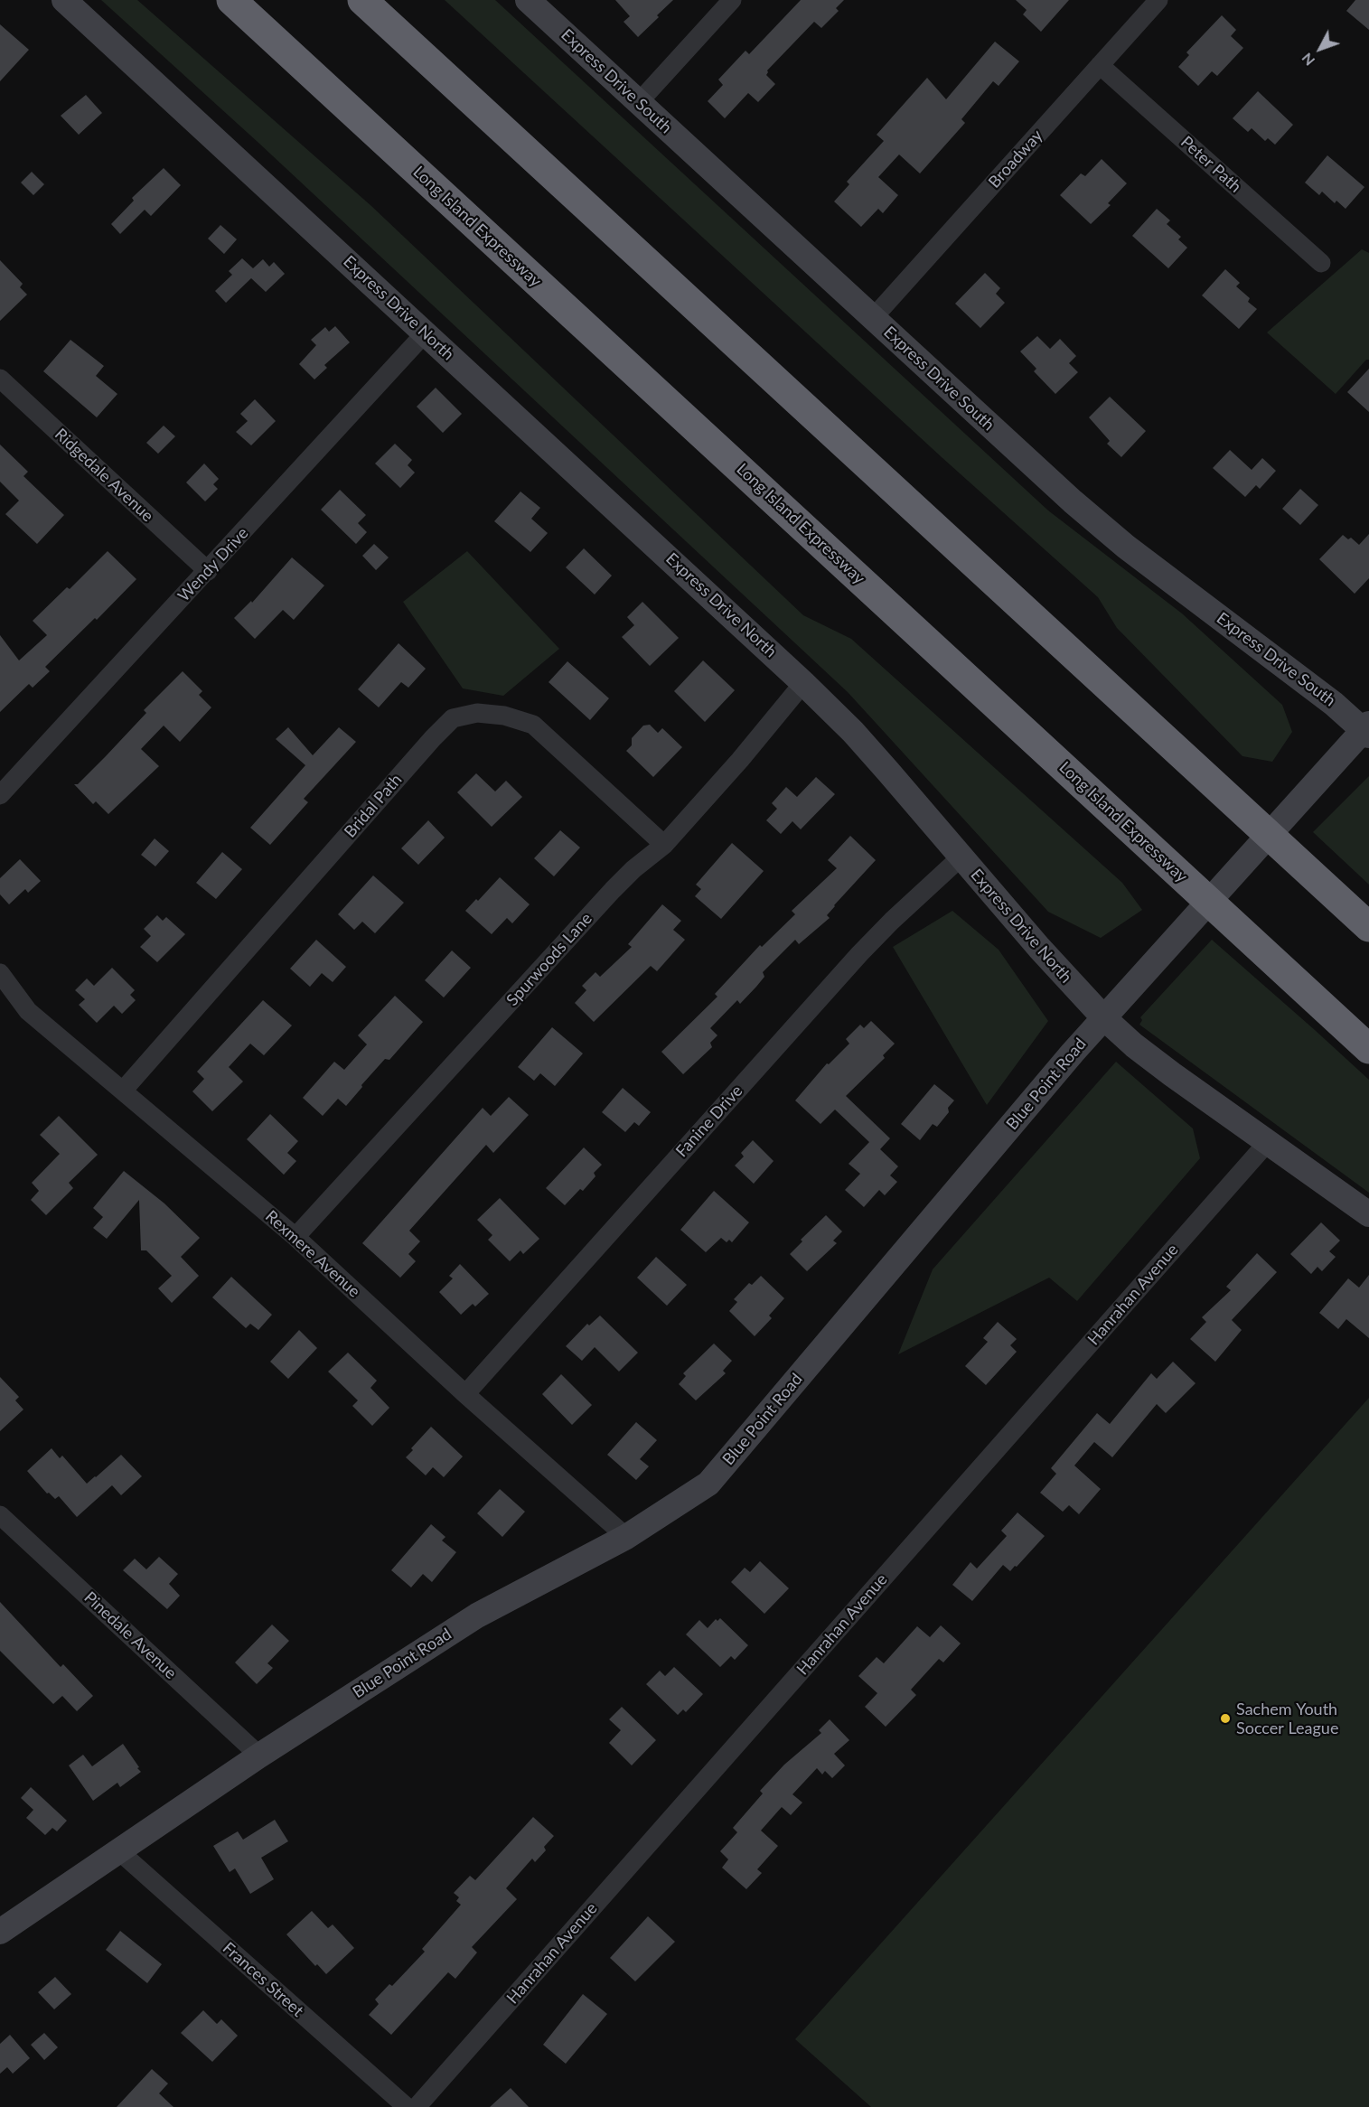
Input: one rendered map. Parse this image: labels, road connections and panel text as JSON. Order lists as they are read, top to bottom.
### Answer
{
  "streets": {
    "highway": ["Long Island Expressway"],
    "main road": ["Express Drive South", "Express Drive North", "Blue Point Road"],
    "street": [
      "Broadway",
      "Peter Path",
      "Ridgedale Avenue",
      "Wendy Drive",
      "Bridal Path",
      "Spurwoods Lane",
      "Fanine Drive",
      "Rexmere Avenue",
      "Hanrahan Avenue",
      "Pinedale Avenue",
      "Frances Street"
    ]
  },
  "crossings": [
    ["Express Drive South", "Broadway"],
    ["Express Drive South", "Blue Point Road"],
    ["Broadway", "Peter Path"],
    ["Express Drive North", "Wendy Drive"],
    ["Express Drive North", "Spurwoods Lane"],
    ["Express Drive North", "Blue Point Road"],
    ["Express Drive North", "Fanine Drive"],
    ["Express Drive North", "Hanrahan Avenue"],
    ["Ridgedale Avenue", "Wendy Drive"],
    ["Bridal Path", "Spurwoods Lane"],
    ["Bridal Path", "Rexmere Avenue"],
    ["Spurwoods Lane", "Rexmere Avenue"],
    ["Blue Point Road", "Rexmere Avenue"],
    ["Blue Point Road", "Pinedale Avenue"],
    ["Blue Point Road", "Frances Street"],
    ["Fanine Drive", "Rexmere Avenue"]
  ],
  "places": ["Sachem Youth Soccer League"],
  "north": "bottom left"
}
